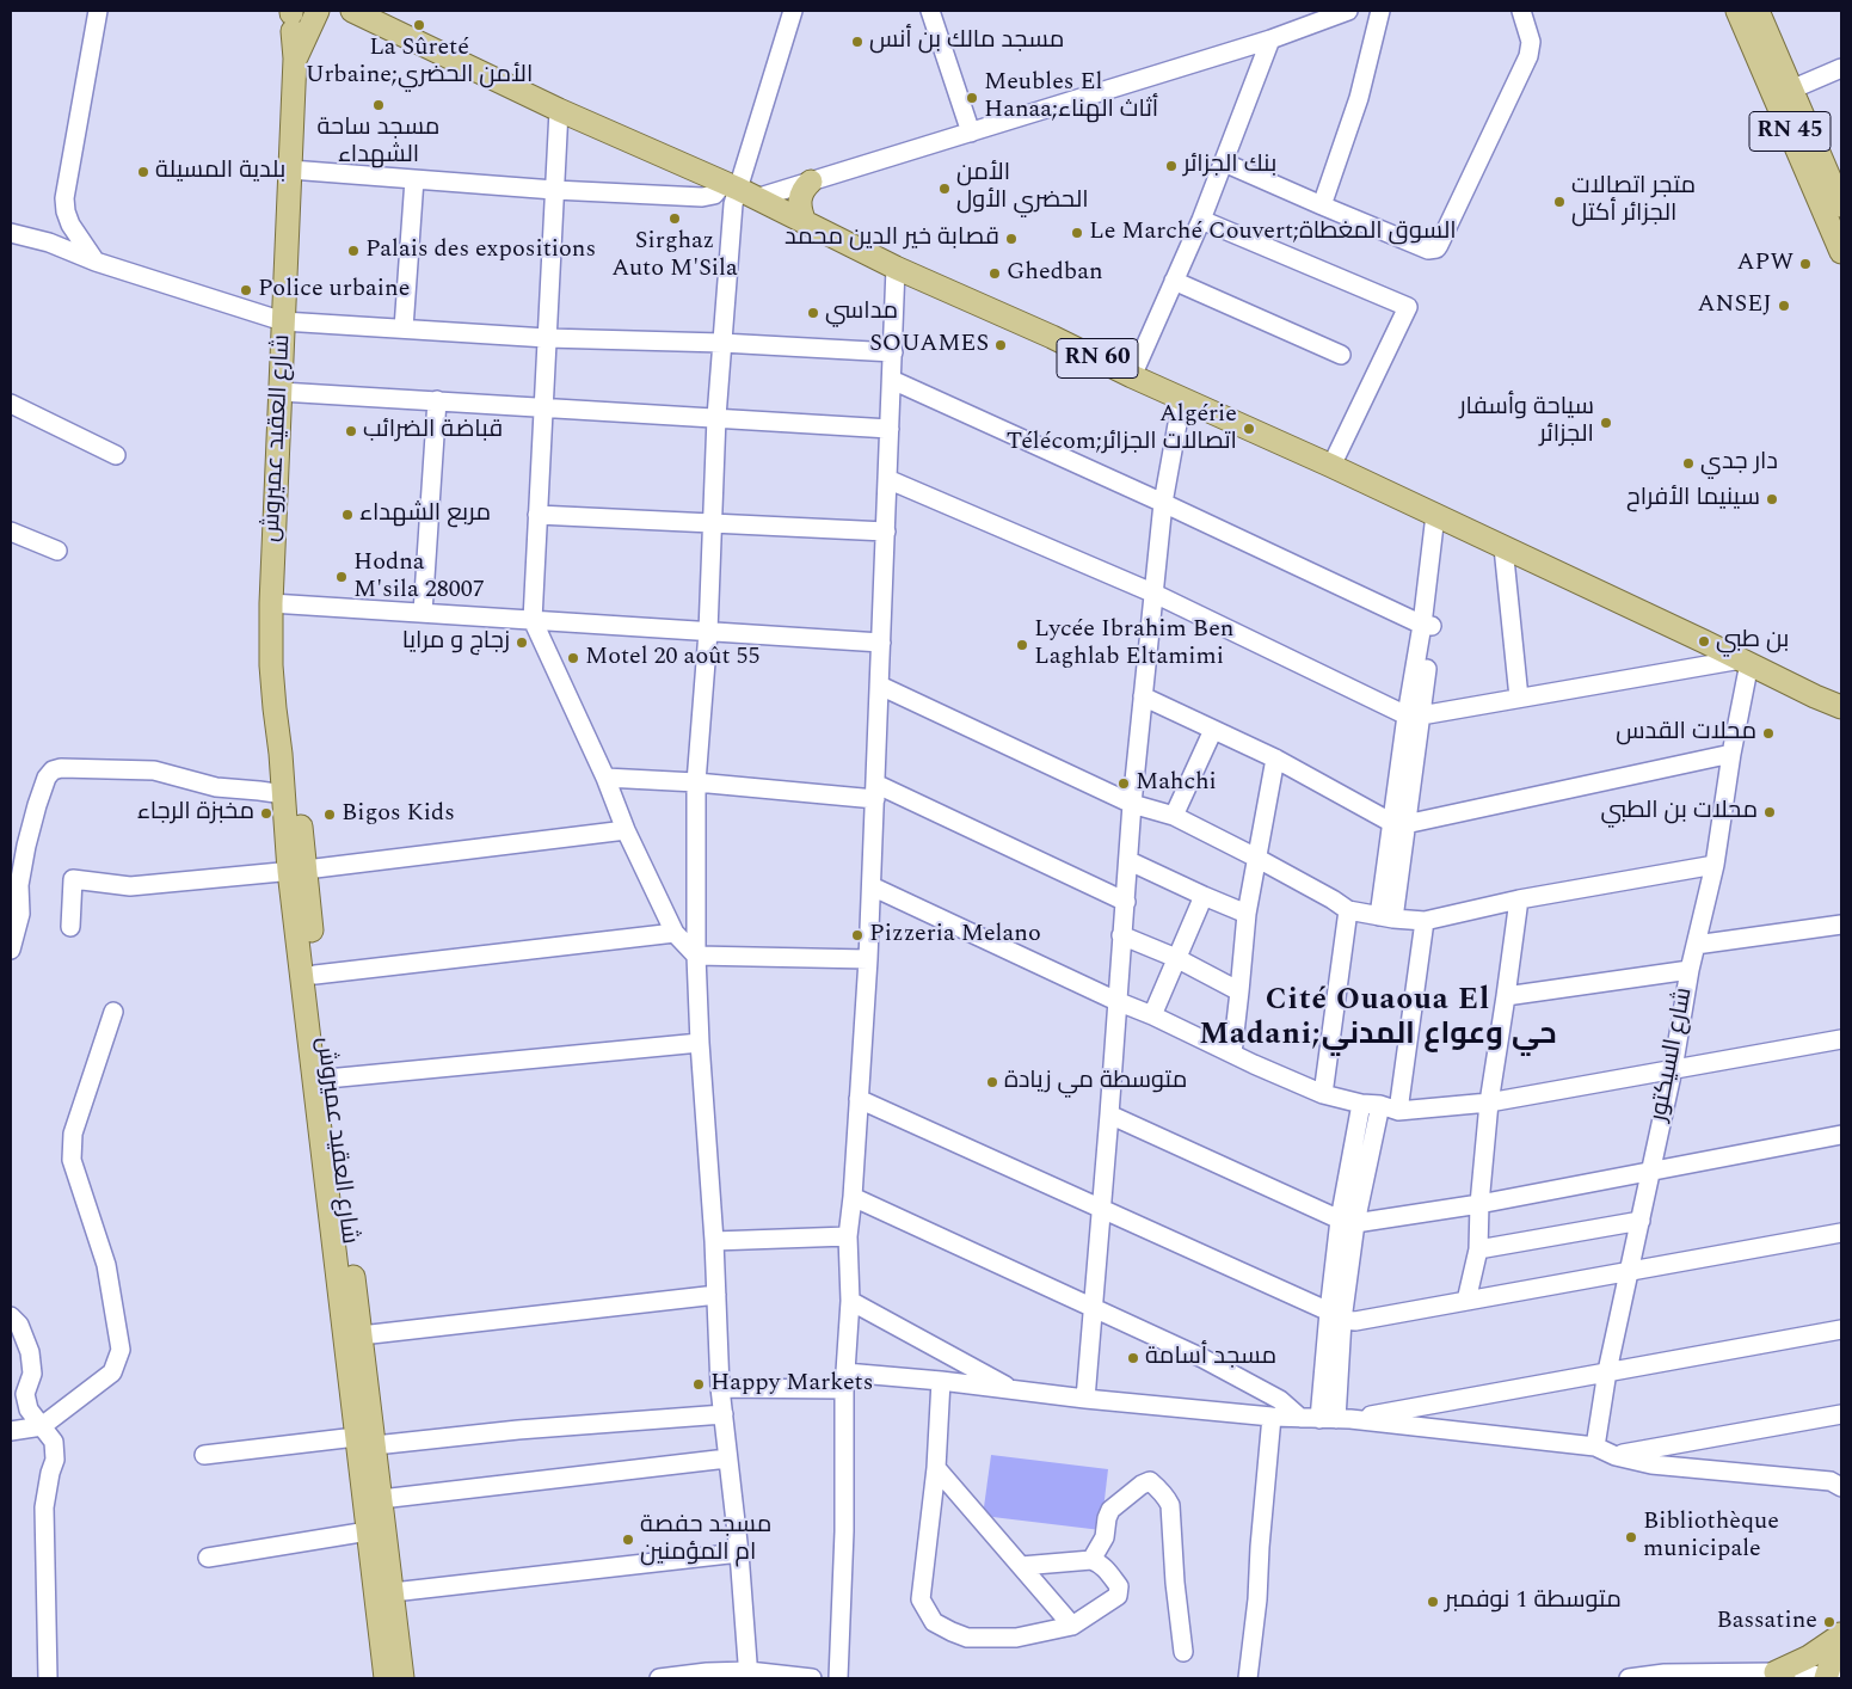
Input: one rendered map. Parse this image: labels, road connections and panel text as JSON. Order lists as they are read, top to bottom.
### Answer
{
  "streets": {
    "main road": ["RN 45", "RN 60", "شارع العقيد عميروش"],
    "street": ["شارع السيكتور"]
  },
  "crossings": [
    ["RN 60", "شارع السيكتور"]
  ],
  "districts": ["Cité Ouaoua El Madani;حي وعواع المدني"],
  "places": [
    "La Sûreté Urbaine;الأمن الحضري",
    "مسجد مالك بن أنس",
    "Meubles El Hanaa;أثاث الهناء",
    "مسجد ساحة الشهداء",
    "بنك الجزائر",
    "بلدية المسيلة",
    "الأمن الحضري الأول",
    "متجر اتصالات الجزائر أكتل",
    "Sirghaz Auto M'Sila",
    "Le Marché Couvert;السوق المغطاة",
    "قصابة خير الدين محمد",
    "Palais des expositions",
    "APW",
    "Ghedban",
    "Police urbaine",
    "ANSEJ",
    "مداسي",
    "SOUAMES",
    "سياحة وأسفار الجزائر",
    "Algérie Télécom;اتصالات الجزائر",
    "قباضة الضرائب",
    "دار جدي",
    "سينيما الأفراح",
    "مربع الشهداء",
    "Hodna M'sila 28007",
    "بن طبي",
    "زجاج و مرايا",
    "Lycée Ibrahim Ben Laghlab Eltamimi",
    "Motel 20 août 55",
    "محلات القدس",
    "Mahchi",
    "محلات بن الطبي",
    "مخبزة الرجاء",
    "Bigos Kids",
    "Pizzeria Melano",
    "متوسطة مي زيادة",
    "مسجد أسامة",
    "Happy Markets",
    "Bibliothèque municipale",
    "مسجد حفصة ام المؤمنين",
    "متوسطة 1 نوفمبر",
    "Bassatine"
  ]
}
